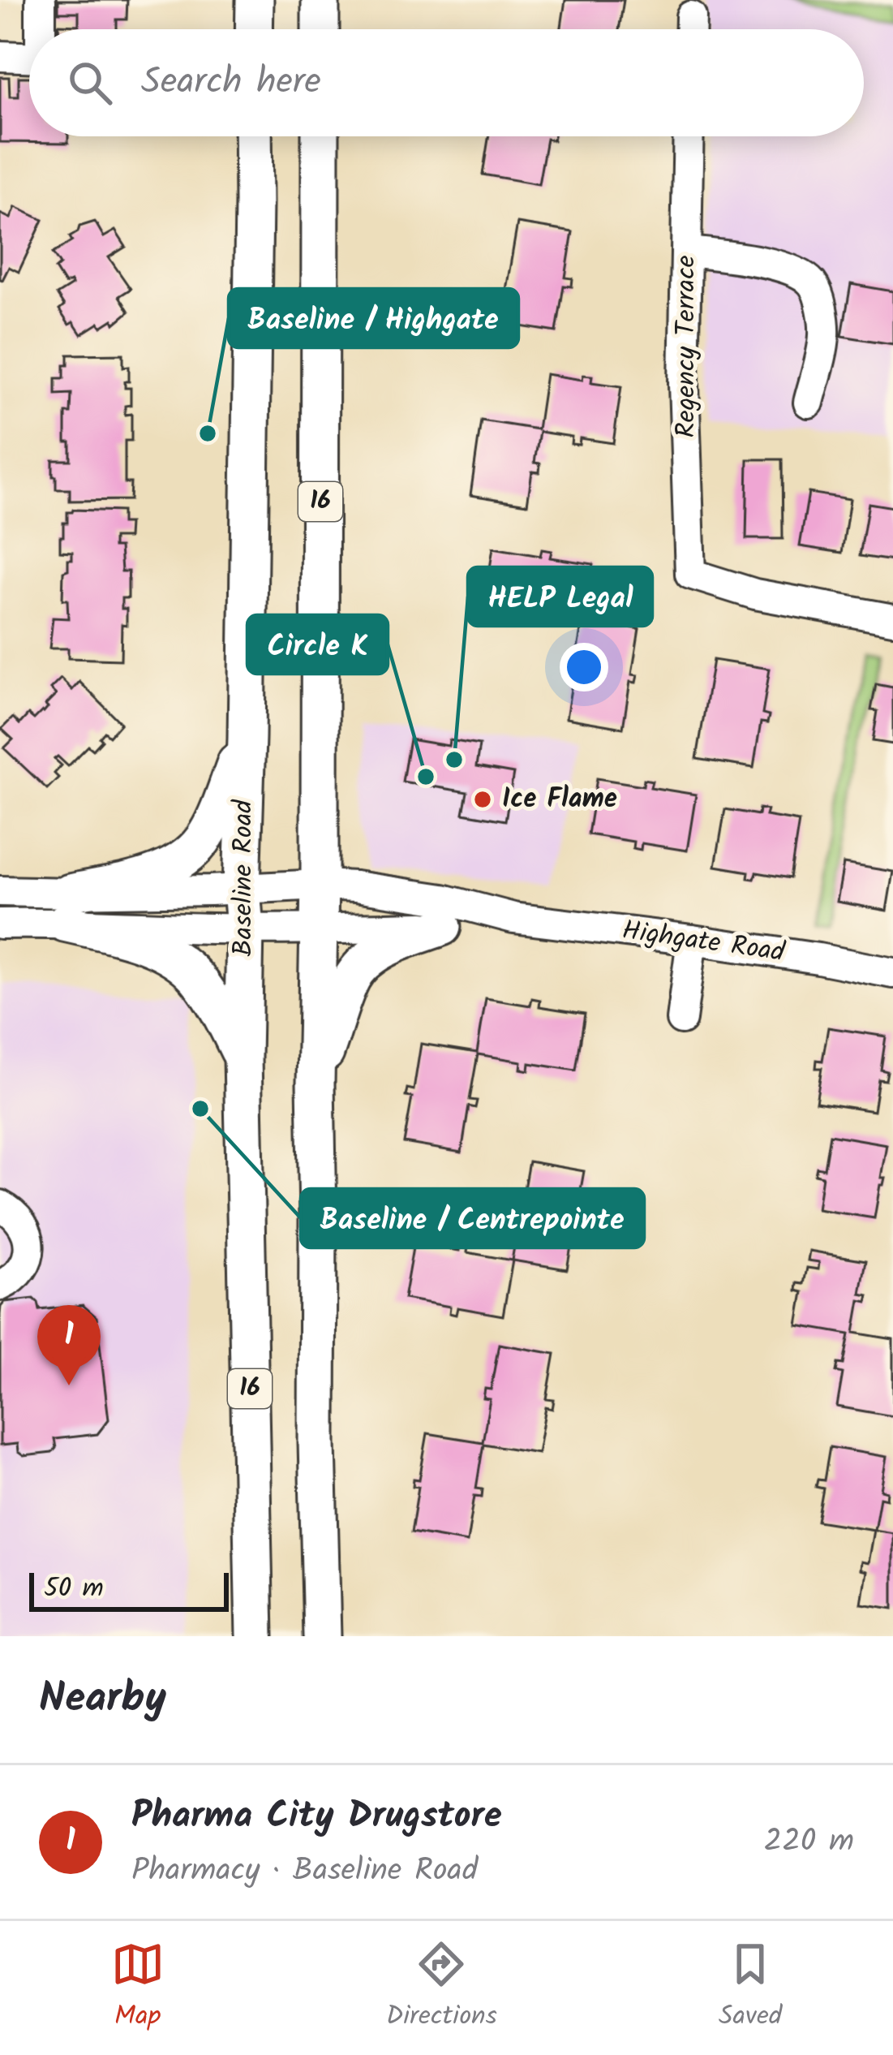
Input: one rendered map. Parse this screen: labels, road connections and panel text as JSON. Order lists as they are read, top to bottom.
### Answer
{
  "streets": {
    "main road": ["16", "Baseline Road"],
    "street": ["Regency Terrace", "Highgate Road"]
  },
  "crossings": [
    ["16", "Highgate Road"],
    ["Baseline Road", "Highgate Road"]
  ],
  "places": [
    "Baseline / Highgate",
    "HELP Legal",
    "Circle K",
    "Ice Flame",
    "Baseline / Centrepointe"
  ],
  "scale_bar": "50 m",
  "page": {
    "search": "Search here",
    "pins": "1",
    "scale": "50 m",
    "heading": "Nearby",
    "list": [
      {
        "mark": "1",
        "name": "Pharma City Drugstore",
        "note": "Pharmacy · Baseline Road",
        "value": "220 m"
      }
    ],
    "nav": ["Map", "Directions", "Saved"]
  }
}
